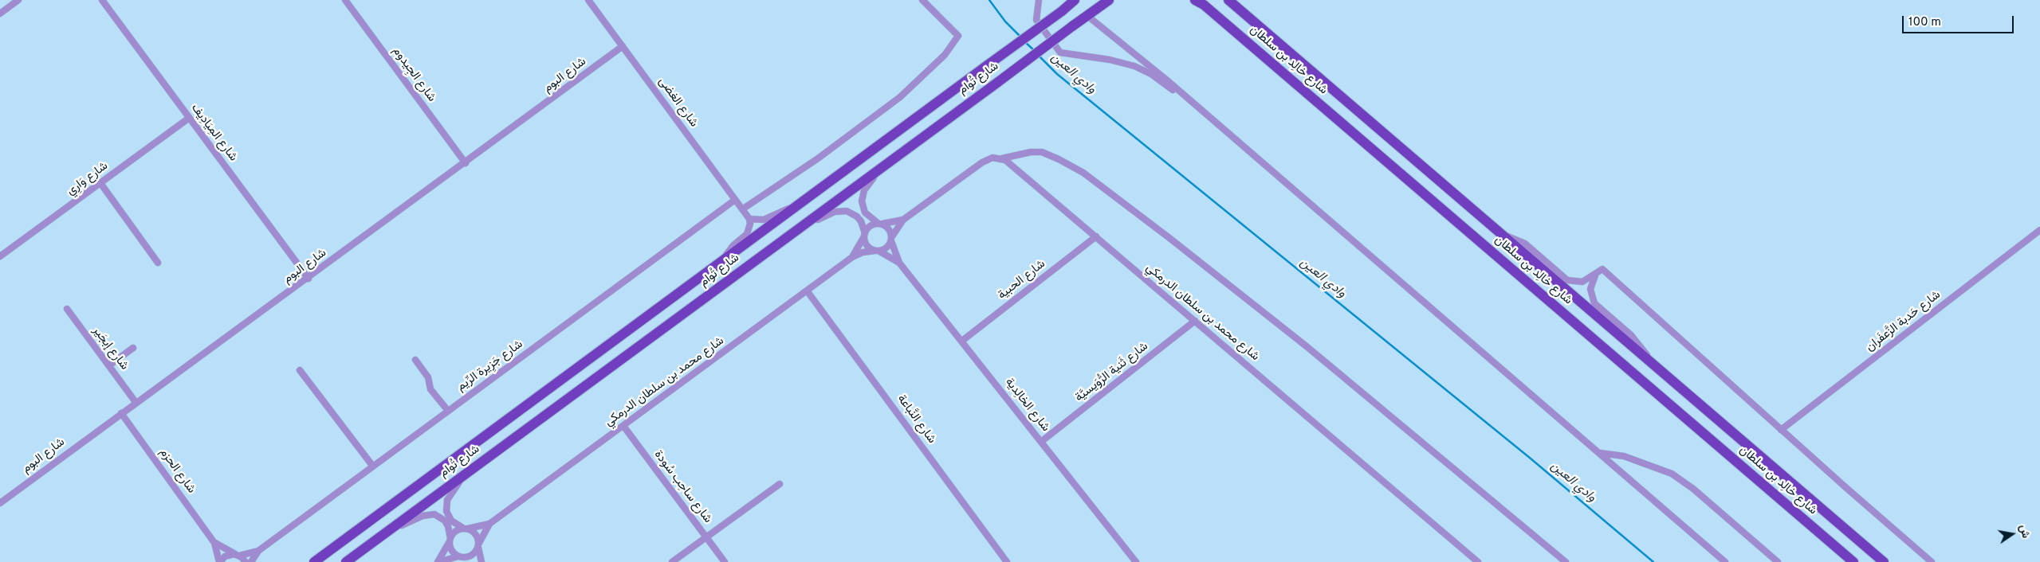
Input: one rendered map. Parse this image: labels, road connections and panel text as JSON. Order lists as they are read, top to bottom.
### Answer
{
  "streets": {
    "main road": ["شارع خالِد بن سلطان", "شارع تُوام"],
    "street": [
      "شارع الجِيدوم",
      "شارع البوم",
      "شارع الغضى",
      "شارع المِيَادِيف",
      "شارع وَارِي",
      "شارع الحبية",
      "شارع محمد بن سلطان الدرمكي",
      "شارع حَدبة الزَّعفَران",
      "شارع إبجَير",
      "شارع جَزِيرة الرِّيم",
      "شارع ثَنية الرُّوَيسيَّة",
      "شارع الخالِدية",
      "شارع النَّباعة",
      "شارع الحزم",
      "شارع ساحِب سُودة"
    ]
  },
  "crossings": [
    ["شارع الجِيدوم", "شارع البوم"],
    ["شارع البوم", "شارع الغضى"],
    ["شارع البوم", "شارع المِيَادِيف"],
    ["شارع البوم", "شارع إبجَير"],
    ["شارع البوم", "شارع الحزم"],
    ["شارع الغضى", "شارع جَزِيرة الرِّيم"],
    ["شارع المِيَادِيف", "شارع وَارِي"],
    ["شارع الحبية", "شارع محمد بن سلطان الدرمكي"],
    ["شارع الحبية", "شارع الخالِدية"],
    ["شارع محمد بن سلطان الدرمكي", "شارع ثَنية الرُّوَيسيَّة"],
    ["شارع محمد بن سلطان الدرمكي", "شارع الخالِدية"],
    ["شارع محمد بن سلطان الدرمكي", "شارع النَّباعة"],
    ["شارع محمد بن سلطان الدرمكي", "شارع ساحِب سُودة"],
    ["شارع جَزِيرة الرِّيم", "شارع الحزم"],
    ["شارع ثَنية الرُّوَيسيَّة", "شارع الخالِدية"]
  ],
  "water": ["وادي العين"],
  "scale_bar": "100 m",
  "north": "right"
}
